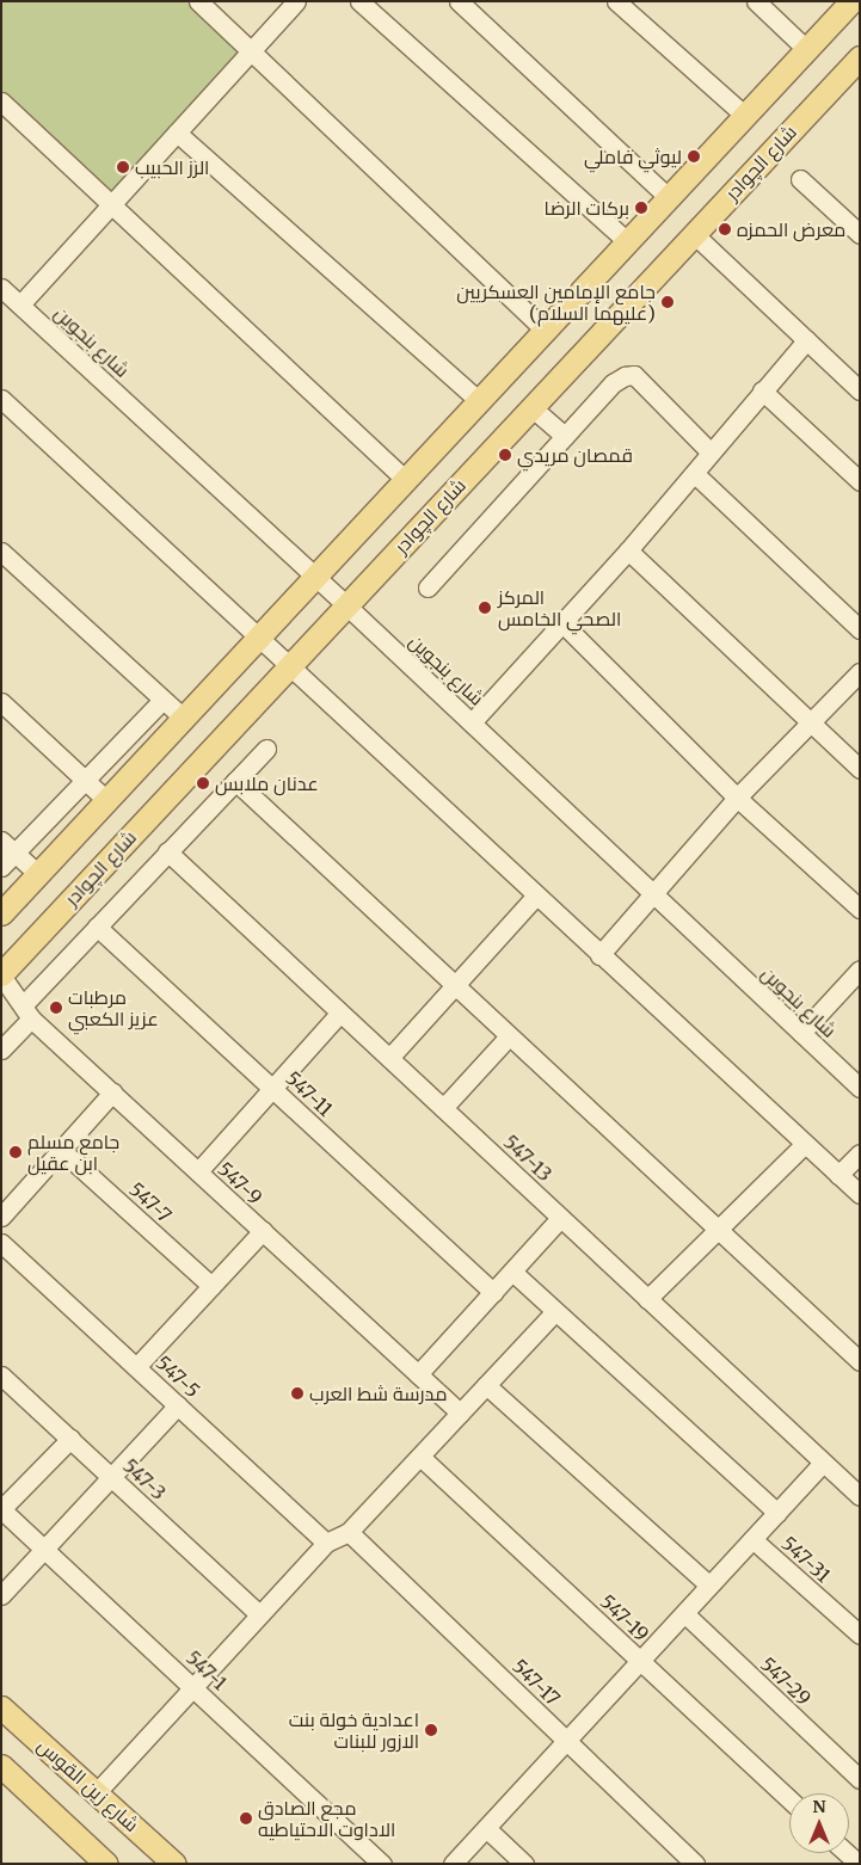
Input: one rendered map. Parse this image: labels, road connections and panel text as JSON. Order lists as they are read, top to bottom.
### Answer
{
  "streets": {
    "main road": ["شارع الچوادر", "شارع زين القوس"],
    "street": [
      "شارع بنجوين",
      "547-11",
      "547-13",
      "547-9",
      "547-7",
      "547-5",
      "547-3",
      "547-31",
      "547-19",
      "547-1",
      "547-29",
      "547-17"
    ]
  },
  "crossings": [
    ["شارع الچوادر", "شارع بنجوين"],
    ["شارع الچوادر", "547-9"]
  ],
  "places": [
    "ليوثي فاملي",
    "الرز الحبيب",
    "بركات الرضا",
    "معرض الحمزه",
    "جامع الإمامين العسكريين (عليهما السلام)",
    "قمصان مريدي",
    "المركز الصحي الخامس",
    "عدنان ملابس",
    "مرطبات عزيز الكعبي",
    "جامع مسلم ابن عقيل",
    "مدرسة شط العرب",
    "اعدادية خولة بنت الازور للبنات",
    "مجع الصادق الاداوت الاحتياطيه"
  ],
  "north": "top"
}
